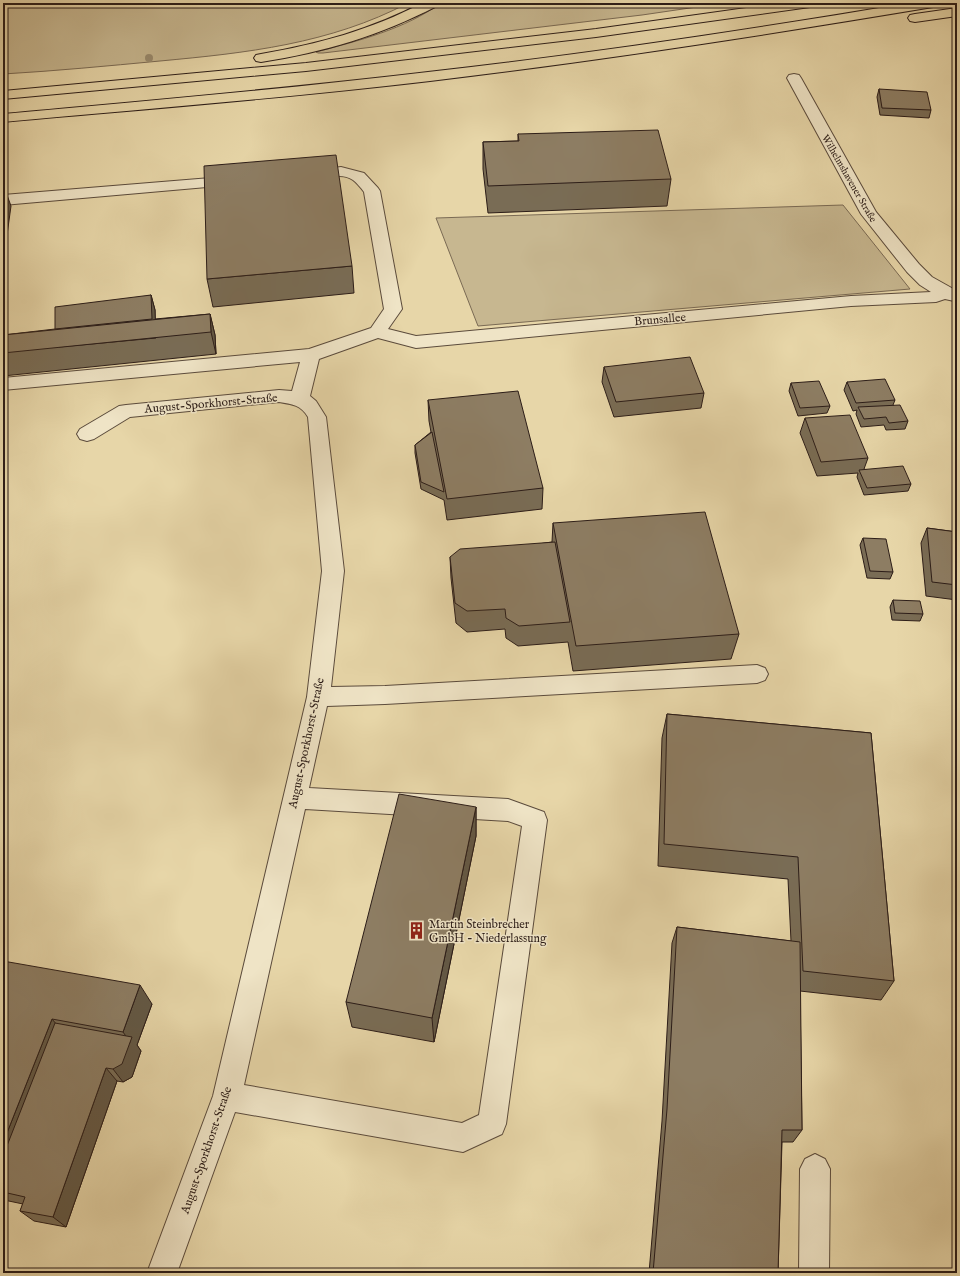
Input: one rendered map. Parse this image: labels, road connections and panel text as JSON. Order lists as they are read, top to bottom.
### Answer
{
  "streets": {
    "street": ["Wilhelmshavener Straße", "Brunsallee", "August-Sporkhorst-Straße"]
  },
  "crossings": [
    ["Wilhelmshavener Straße", "Brunsallee"]
  ],
  "places": {
    "building": ["Martin Steinbrecher GmbH - Niederlassung"]
  }
}
